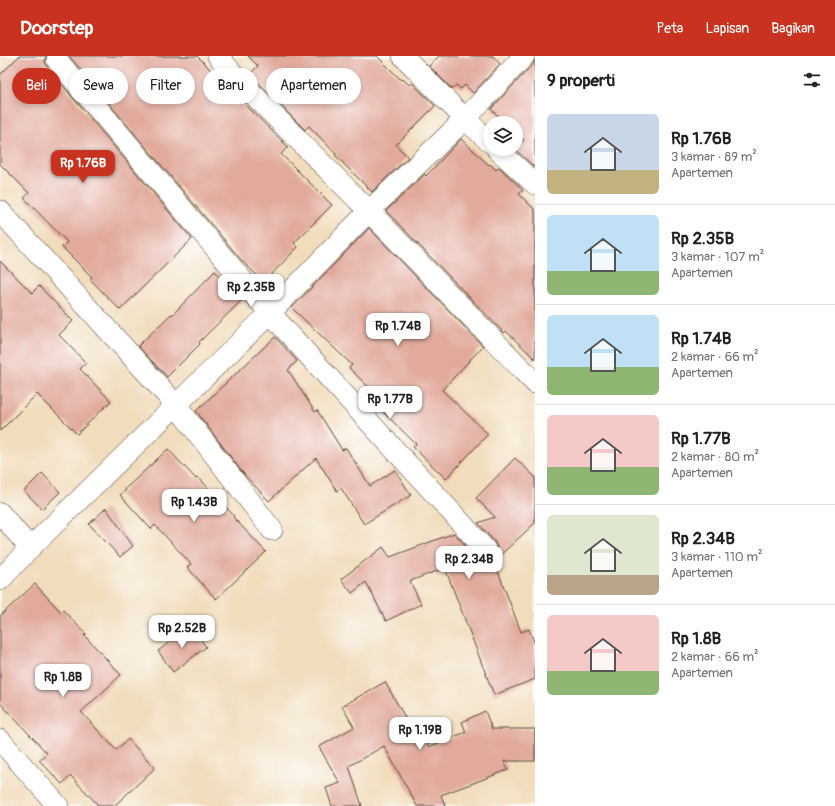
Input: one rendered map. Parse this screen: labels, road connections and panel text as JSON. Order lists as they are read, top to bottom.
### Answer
{
  "page": {
    "header": "Doorstep",
    "nav": ["Peta", "Lapisan", "Bagikan"],
    "heading": "9 properti",
    "chip": [
      "Beli",
      "Sewa",
      "Filter",
      "Baru",
      "Apartemen"
    ],
    "list": [
      {
        "name": "Rp 1.76B",
        "note": "3 kamar · 89 m² · Apartemen"
      },
      {
        "name": "Rp 2.35B",
        "note": "3 kamar · 107 m² · Apartemen"
      },
      {
        "name": "Rp 1.74B",
        "note": "2 kamar · 66 m² · Apartemen"
      },
      {
        "name": "Rp 1.77B",
        "note": "2 kamar · 80 m² · Apartemen"
      },
      {
        "name": "Rp 2.34B",
        "note": "3 kamar · 110 m² · Apartemen"
      },
      {
        "name": "Rp 1.8B",
        "note": "2 kamar · 66 m² · Apartemen"
      }
    ],
    "price": [
      "Rp 1.76B",
      "Rp 2.35B",
      "Rp 1.74B",
      "Rp 1.77B",
      "Rp 1.43B",
      "Rp 2.34B",
      "Rp 2.52B",
      "Rp 1.8B",
      "Rp 1.19B"
    ]
  }
}
